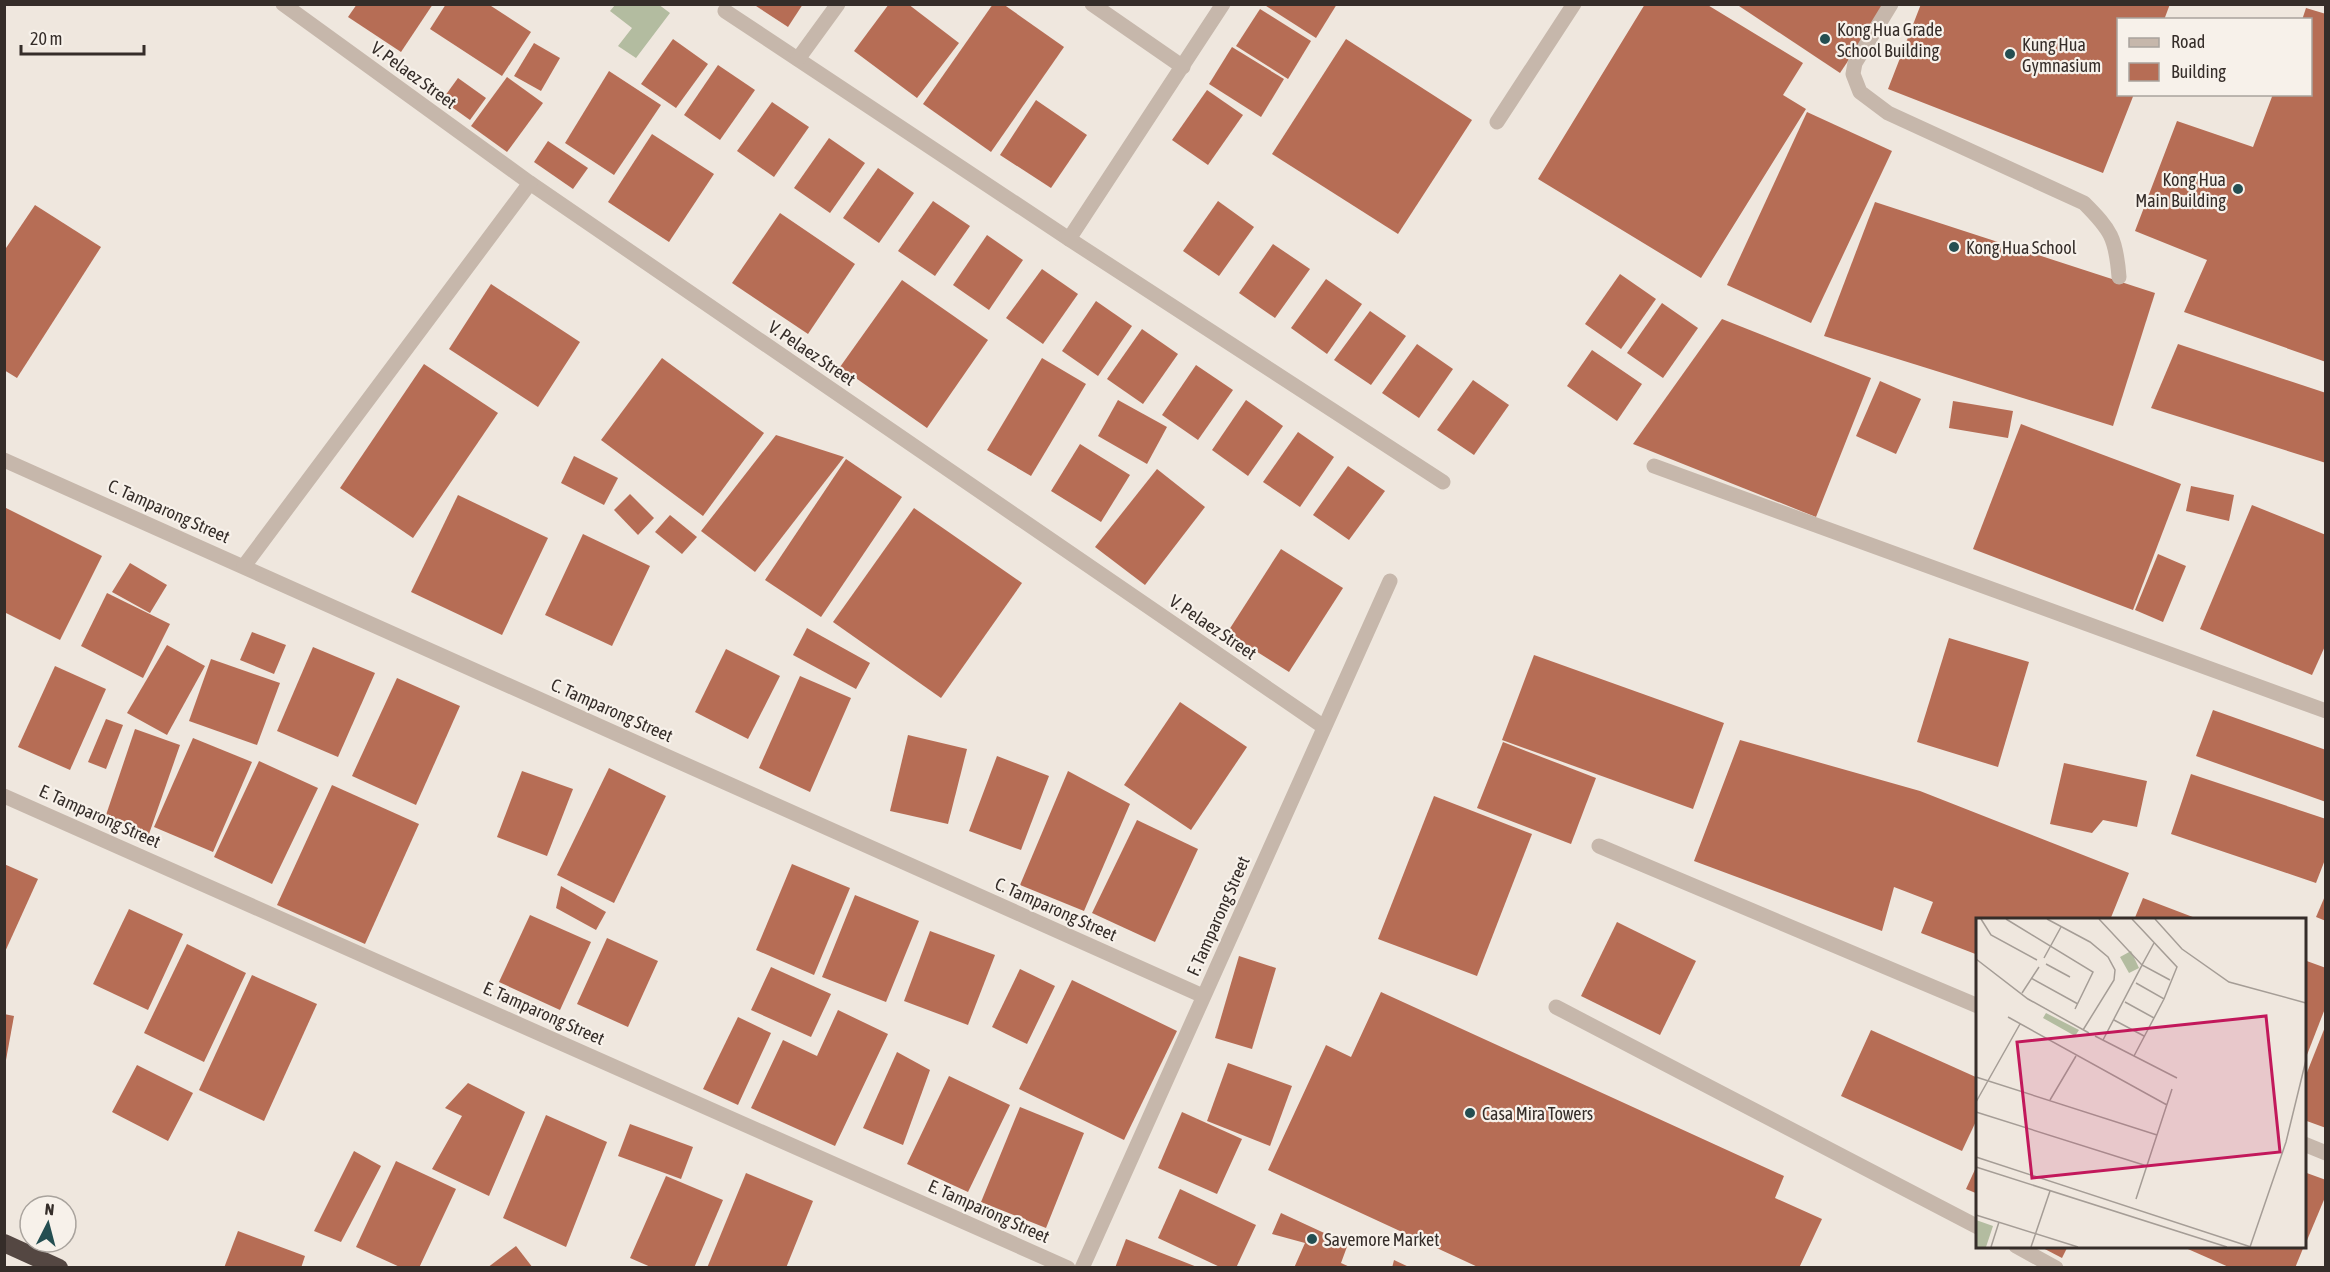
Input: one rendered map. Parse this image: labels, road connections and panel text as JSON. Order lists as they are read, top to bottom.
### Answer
{
  "streets": {
    "street": [
      "V. Pelaez Street",
      "C. Tamparong Street",
      "E. Tamparong Street",
      "F. Tamparong Street"
    ]
  },
  "crossings": [
    ["V. Pelaez Street", "F. Tamparong Street"],
    ["C. Tamparong Street", "F. Tamparong Street"]
  ],
  "places": [
    "Kong Hua Grade School Building",
    "Kung Hua Gymnasium",
    "Kong Hua Main Building",
    "Kong Hua School",
    "Casa Mira Towers",
    "Savemore Market"
  ],
  "legend": ["Road", "Building"],
  "scale_bar": "20 m",
  "north": "top"
}
